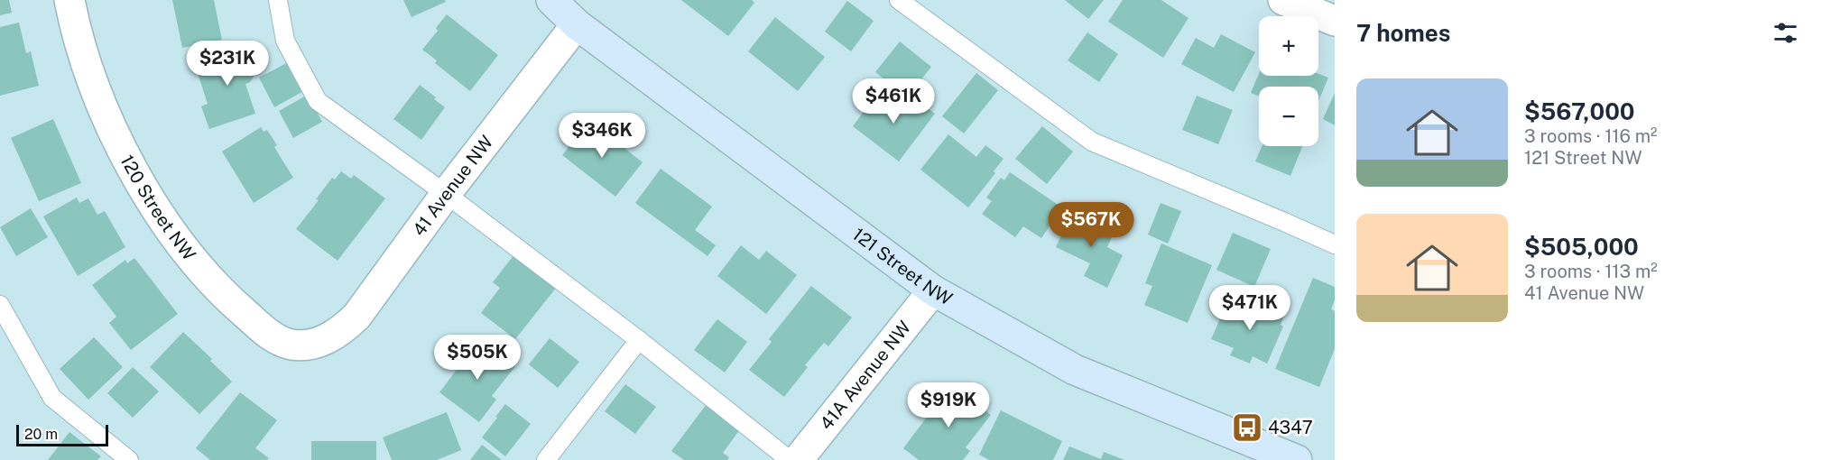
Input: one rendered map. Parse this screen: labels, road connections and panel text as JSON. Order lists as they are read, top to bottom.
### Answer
{
  "streets": {
    "street": [
      "41 Avenue NW",
      "120 Street NW",
      "121 Street NW",
      "41A Avenue NW"
    ]
  },
  "crossings": [
    ["41 Avenue NW", "120 Street NW"],
    ["41 Avenue NW", "121 Street NW"],
    ["121 Street NW", "41A Avenue NW"]
  ],
  "places": {
    "bus stop": ["4347"]
  },
  "scale_bar": "20 m",
  "page": {
    "heading": "7 homes",
    "map_buttons": ["+", "−"],
    "price": [
      "$231K",
      "$461K",
      "$346K",
      "$567K",
      "$471K",
      "$505K",
      "$919K"
    ],
    "list": [
      {
        "name": "$567,000",
        "note": "3 rooms · 116 m² · 121 Street NW"
      },
      {
        "name": "$505,000",
        "note": "3 rooms · 113 m² · 41 Avenue NW"
      }
    ],
    "scale": "20 m"
  }
}
